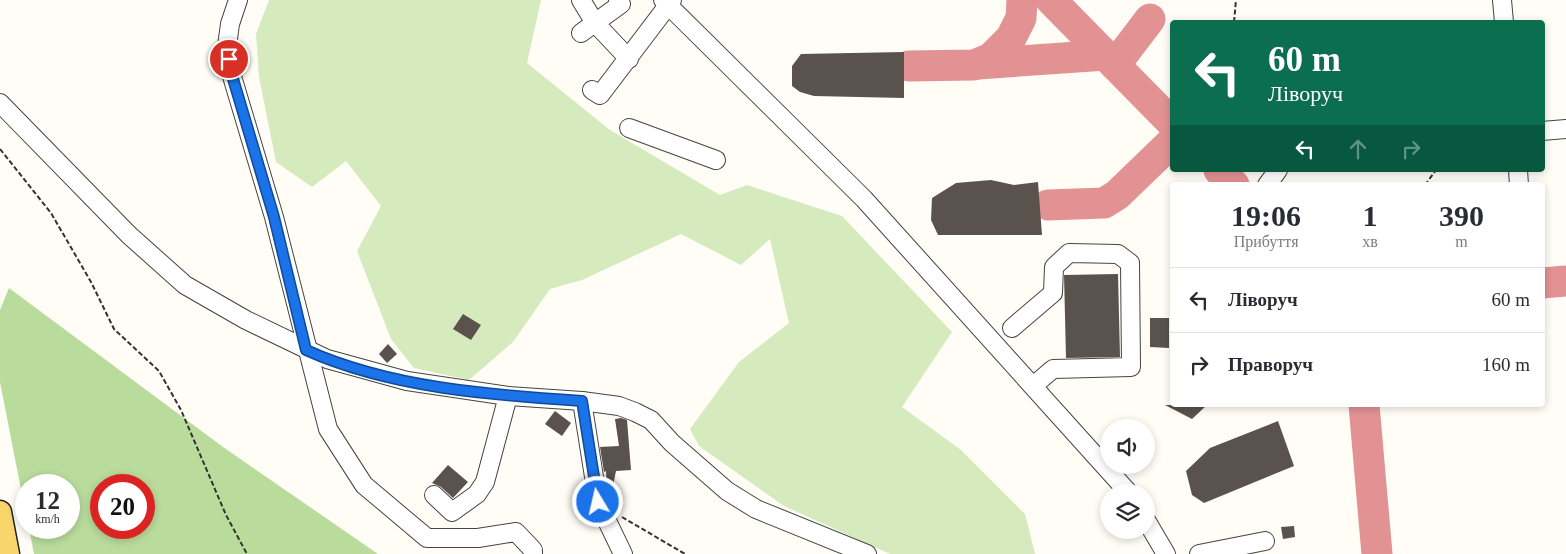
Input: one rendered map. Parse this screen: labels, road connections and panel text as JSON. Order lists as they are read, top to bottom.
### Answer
{
  "page": {
    "turn": ["60 m", "Ліворуч"],
    "eta": [
      "19:06",
      "Прибуття",
      "1",
      "хв",
      "390",
      "m"
    ],
    "list": [
      {
        "name": "Ліворуч",
        "value": "60 m"
      },
      {
        "name": "Праворуч",
        "value": "160 m"
      }
    ],
    "speed": "12 km/h",
    "limit": "20"
  }
}
